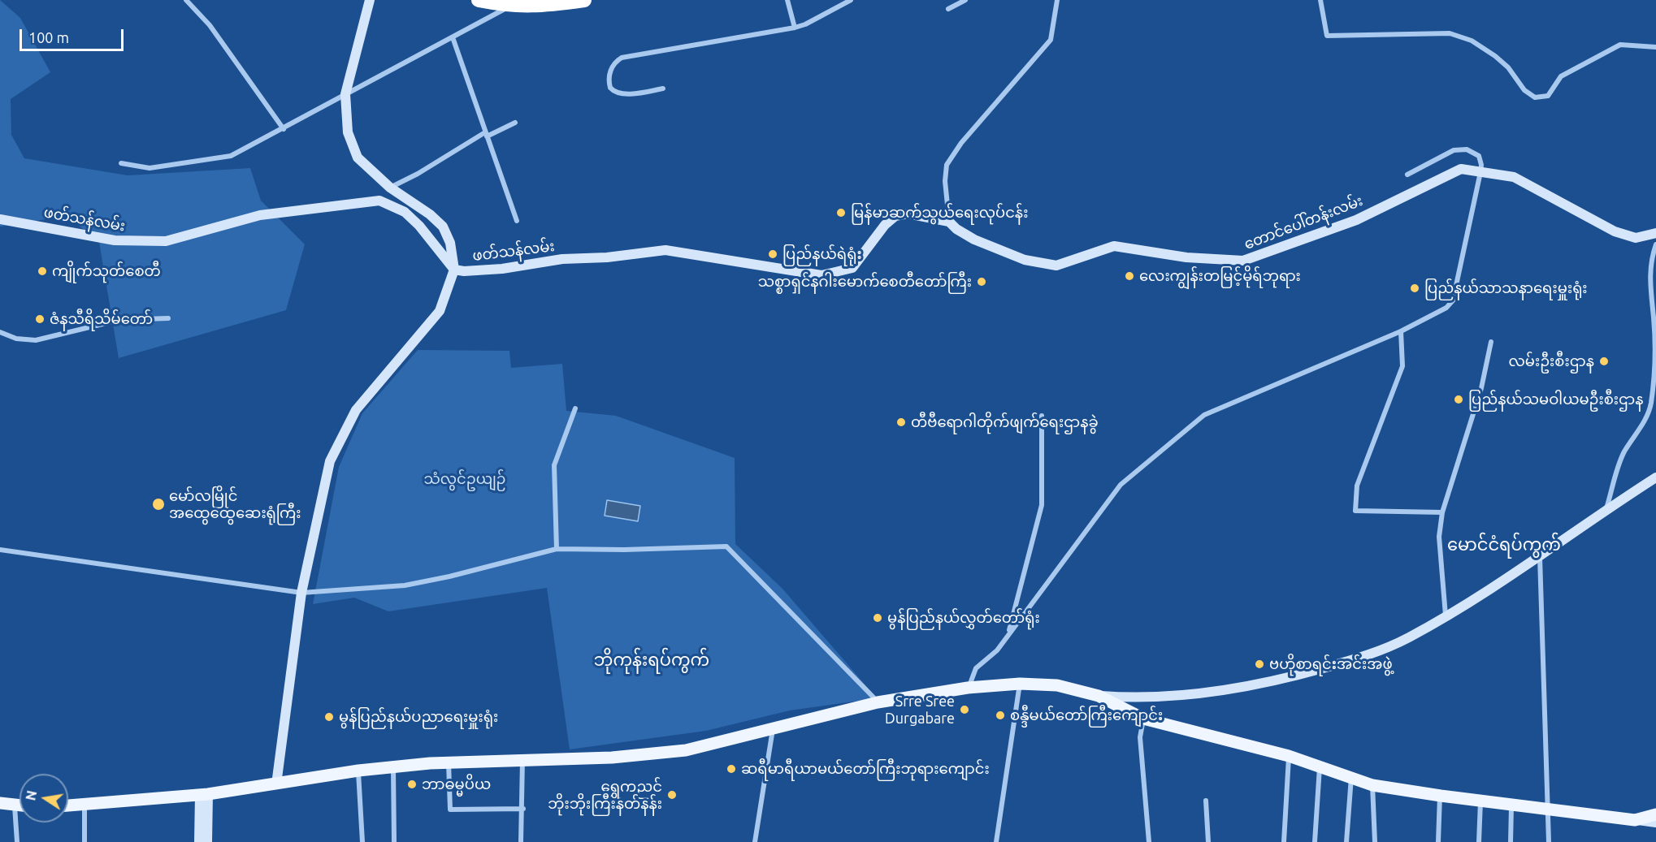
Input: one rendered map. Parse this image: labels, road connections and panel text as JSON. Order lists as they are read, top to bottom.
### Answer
{
  "streets": {
    "street": ["ဖတ်သန်လမ်း", "တောင်ပေါ်တန်းလမ်း"]
  },
  "crossings": [
    ["ဖတ်သန်လမ်း", "တောင်ပေါ်တန်းလမ်း"]
  ],
  "districts": ["မောင်ငံရပ်ကွက်", "ဘိုကုန်းရပ်ကွက်"],
  "parks": ["သံလွင်ဥယျဉ်"],
  "places": [
    "မြန်မာဆက်သွယ်ရေးလုပ်ငန်း",
    "ပြည်နယ်ရဲရုံး",
    "ကျိုက်သုတ်စေတီ",
    "လေးကျွန်းတမြင့်မိုရ်ဘုရား",
    "သစ္စာရှင်နဂါးမောက်စေတီတော်ကြီး",
    "ပြည်နယ်သာသနာရေးမှူးရုံး",
    "ဇံနသီရိသိမ်တော်",
    "လမ်းဦးစီးဌာန",
    "ပြည်နယ်သမဝါယမဦးစီးဌာန",
    "တီဗီရောဂါတိုက်ဖျက်ရေးဌာနခွဲ",
    "မော်လမြိုင် အထွေထွေဆေးရုံကြီး",
    "မွန်ပြည်နယ်လွှတ်တော်ရုံး",
    "ဗဟိုစာရင်းအင်းအဖွဲ့",
    "Srre Sree Durgabare",
    "စန္ဒီမယ်တော်ကြီးကျောင်း",
    "မွန်ပြည်နယ်ပညာရေးမှူးရုံး",
    "ဆရီမာရီယာမယ်တော်ကြီးဘုရားကျောင်း",
    "ဘာဓမ္မပိယ",
    "ရွှေကညင် ဘိုးဘိုးကြီးနတ်နန်း"
  ],
  "scale_bar": "100 m",
  "north": "left"
}
